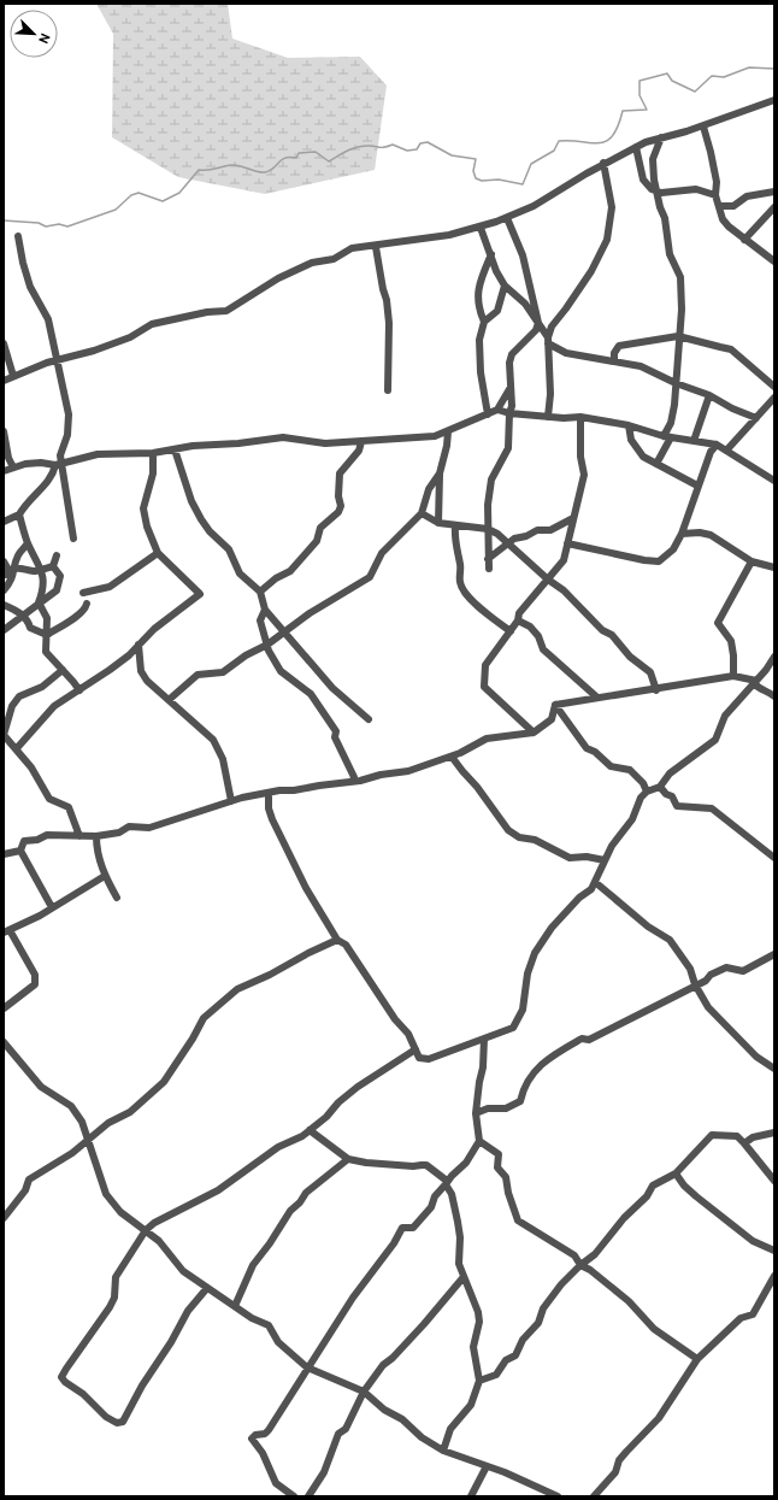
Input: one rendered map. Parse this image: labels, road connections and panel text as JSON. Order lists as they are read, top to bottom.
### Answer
{
  "north": "bottom right"
}
